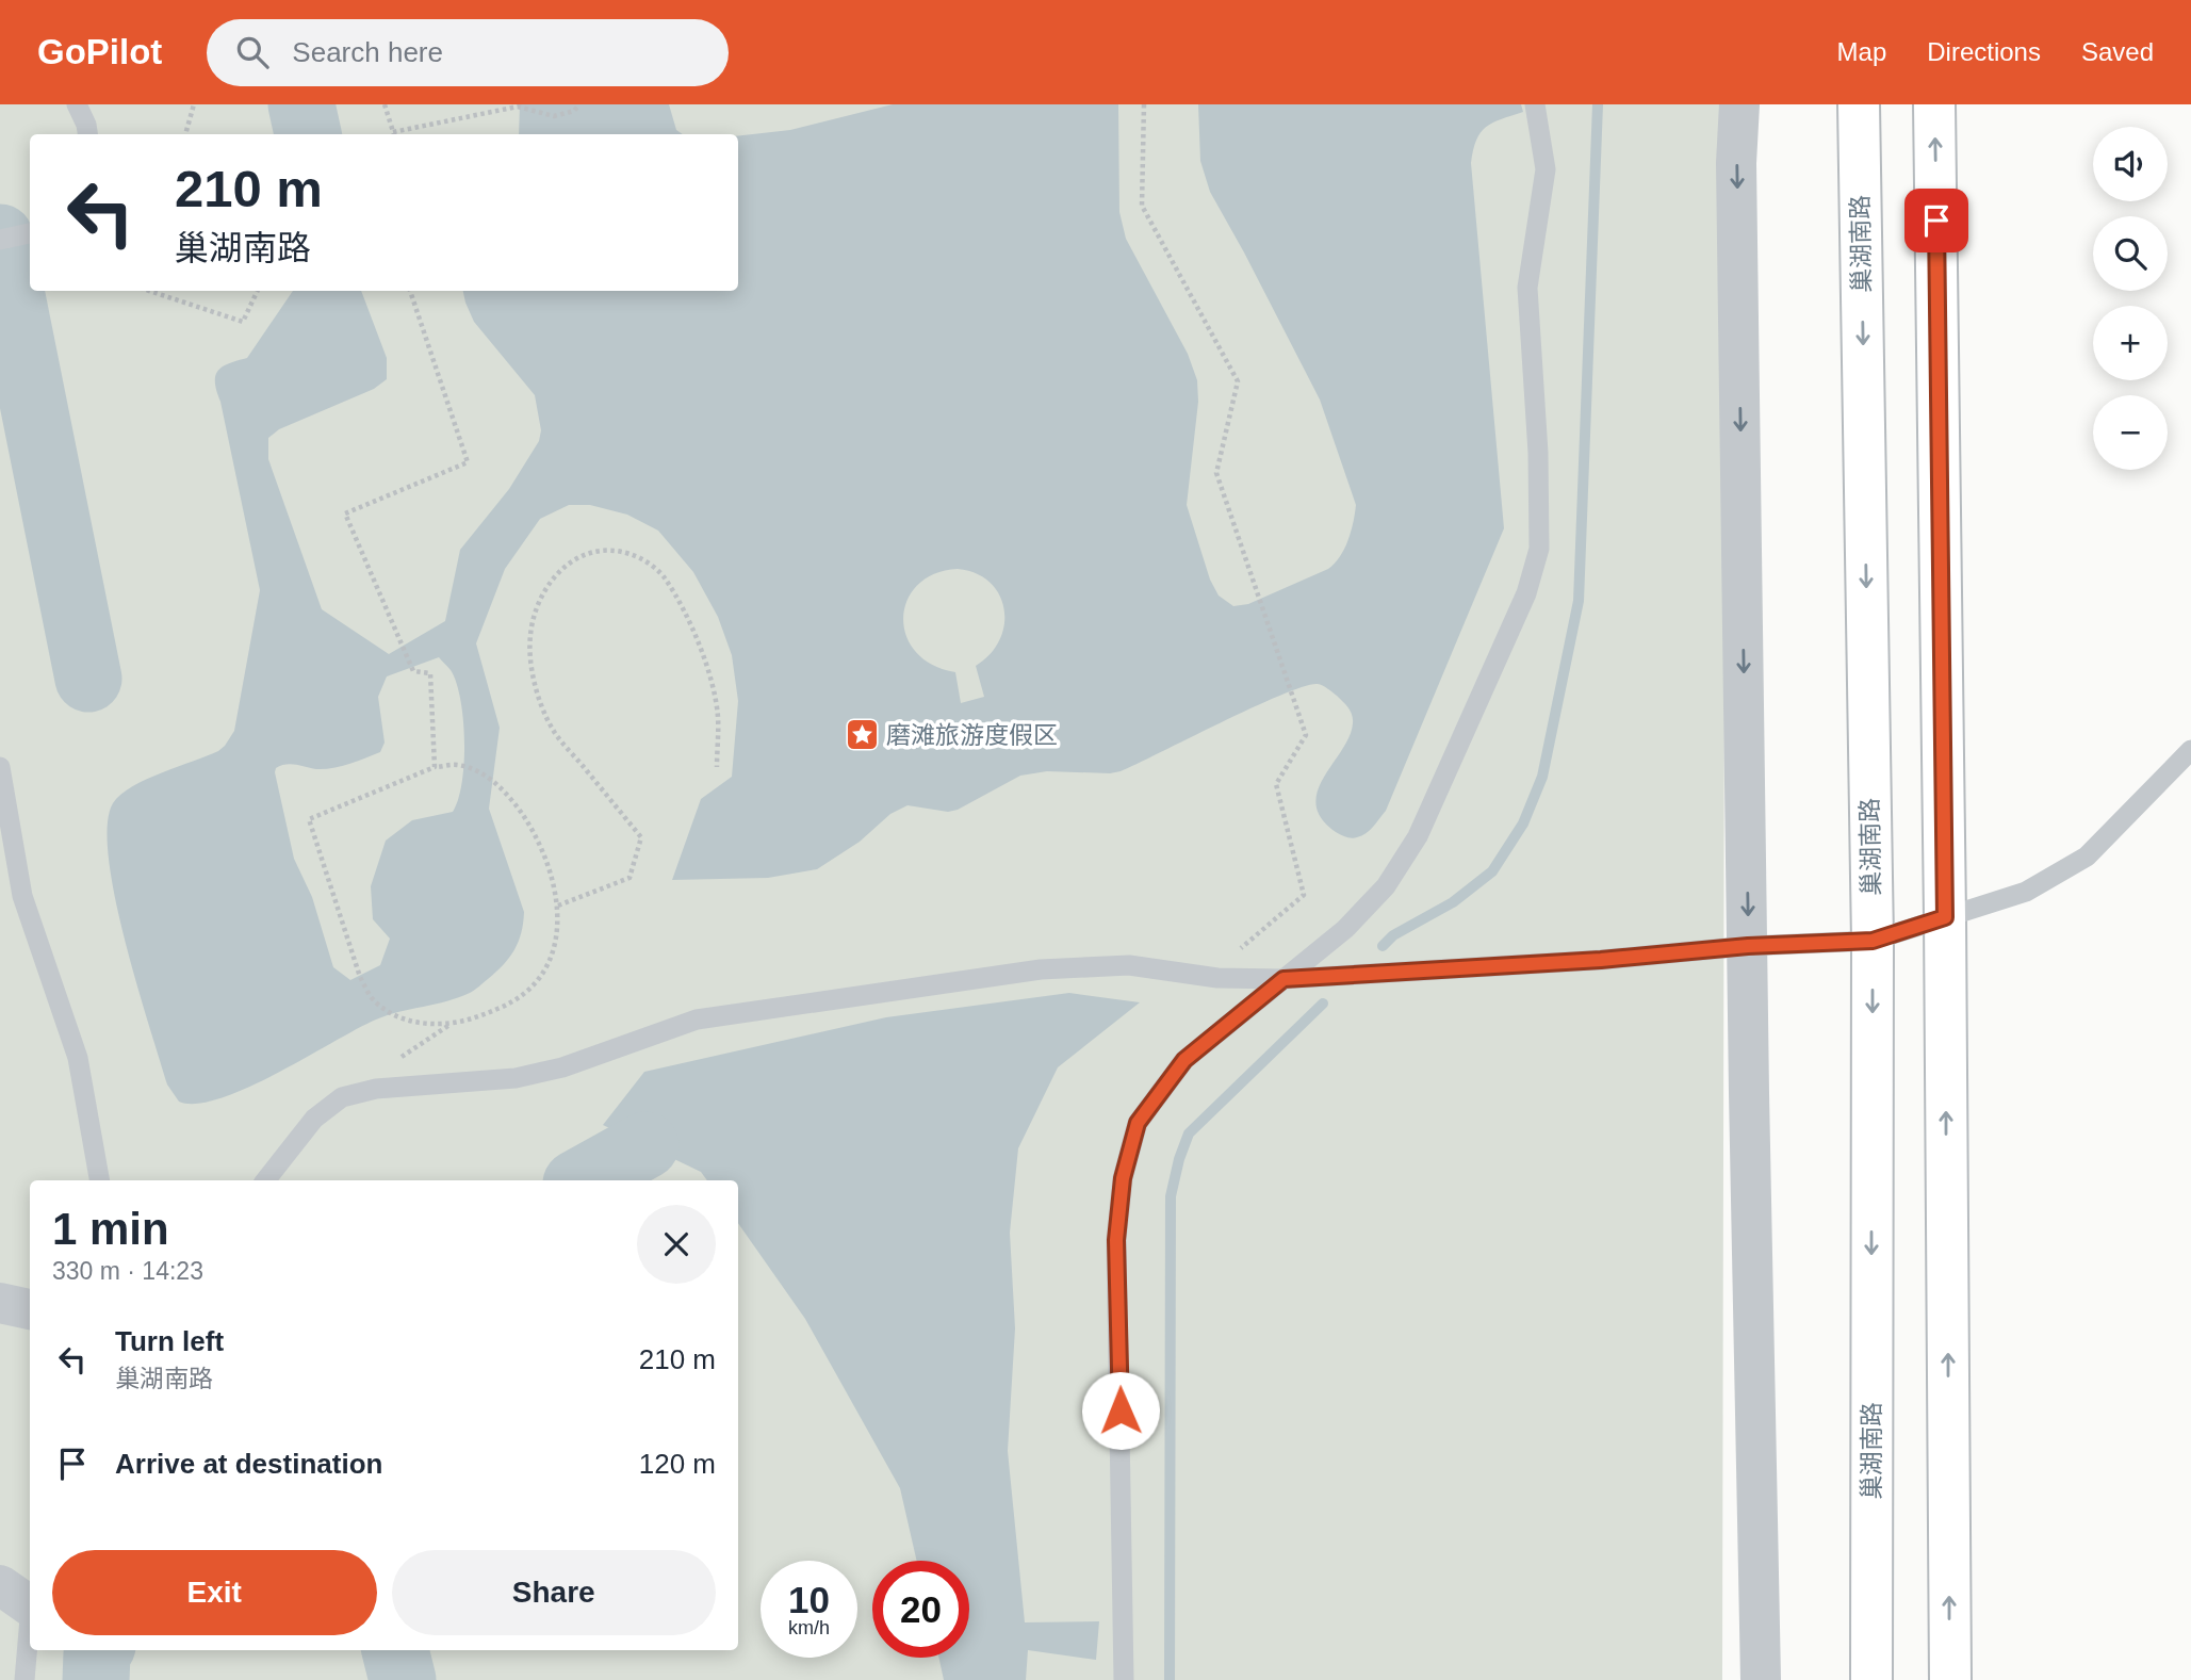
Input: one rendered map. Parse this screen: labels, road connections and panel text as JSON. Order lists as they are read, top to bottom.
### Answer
{
  "streets": {
    "main road": ["巢湖南路"]
  },
  "places": {
    "place": ["磨滩旅游度假区"]
  },
  "page": {
    "header": "GoPilot",
    "search": "Search here",
    "nav": ["Map", "Directions", "Saved"],
    "map_buttons": ["+", "−"],
    "turn": ["210 m", "巢湖南路"],
    "heading": ["1 min", "330 m · 14:23"],
    "list": [
      {
        "name": "Turn left",
        "note": "巢湖南路",
        "value": "210 m"
      },
      {
        "name": "Arrive at destination",
        "value": "120 m"
      }
    ],
    "buttons": ["Exit", "Share"],
    "speed": "10 km/h",
    "limit": "20"
  }
}
